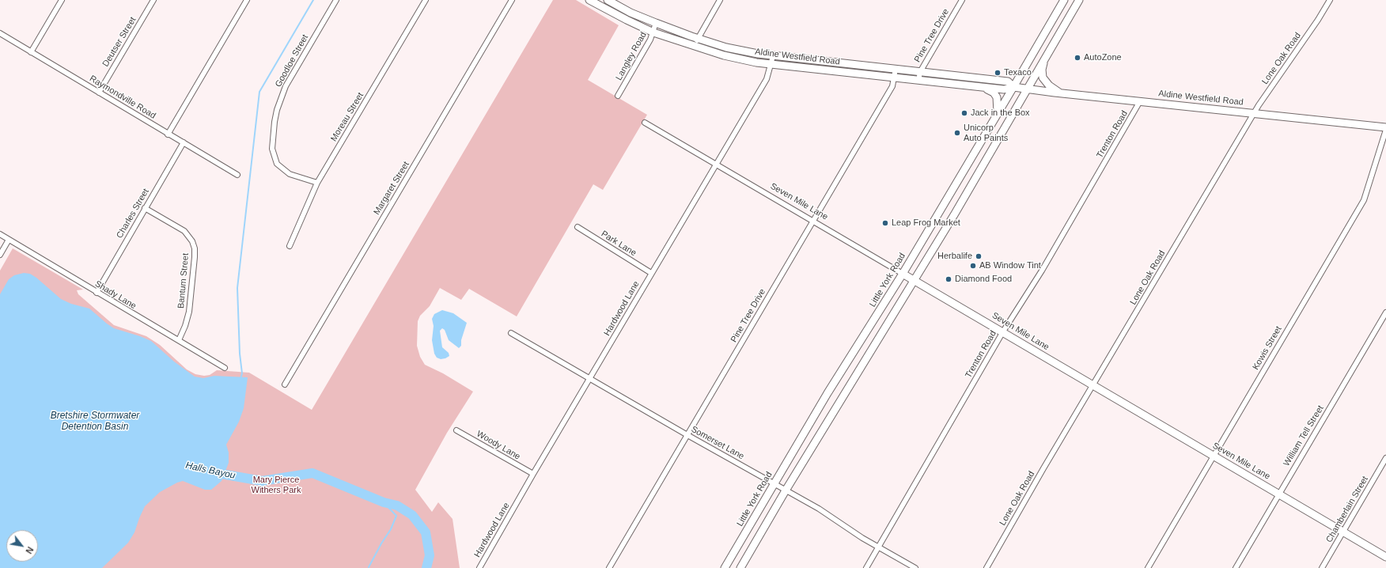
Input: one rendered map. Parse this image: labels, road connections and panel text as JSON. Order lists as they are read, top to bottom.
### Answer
{
  "streets": {
    "main road": ["Aldine Westfield Road", "Seven Mile Lane", "Little York Road"],
    "street": [
      "Pine Tree Drive",
      "Deutser Street",
      "Langley Road",
      "Lone Oak Road",
      "Goodloe Street",
      "Raymondville Road",
      "Moreau Street",
      "Trenton Road",
      "Margaret Street",
      "Charles Street",
      "Park Lane",
      "Bantum Street",
      "Shady Lane",
      "Hardwood Lane",
      "Kowis Street",
      "William Tell Street",
      "Somerset Lane",
      "Woody Lane",
      "Chamberlain Street"
    ]
  },
  "crossings": [
    ["Pine Tree Drive", "Aldine Westfield Road"],
    ["Pine Tree Drive", "Seven Mile Lane"],
    ["Pine Tree Drive", "Somerset Lane"],
    ["Deutser Street", "Raymondville Road"],
    ["Langley Road", "Aldine Westfield Road"],
    ["Aldine Westfield Road", "Lone Oak Road"],
    ["Aldine Westfield Road", "Trenton Road"],
    ["Aldine Westfield Road", "Little York Road"],
    ["Aldine Westfield Road", "Hardwood Lane"],
    ["Aldine Westfield Road", "Kowis Street"],
    ["Lone Oak Road", "Seven Mile Lane"],
    ["Goodloe Street", "Moreau Street"],
    ["Raymondville Road", "Charles Street"],
    ["Trenton Road", "Seven Mile Lane"],
    ["Trenton Road", "Somerset Lane"],
    ["Seven Mile Lane", "Little York Road"],
    ["Seven Mile Lane", "Hardwood Lane"],
    ["Seven Mile Lane", "Kowis Street"],
    ["Seven Mile Lane", "William Tell Street"],
    ["Seven Mile Lane", "Chamberlain Street"],
    ["Charles Street", "Bantum Street"],
    ["Charles Street", "Shady Lane"],
    ["Park Lane", "Hardwood Lane"],
    ["Little York Road", "Somerset Lane"],
    ["Bantum Street", "Shady Lane"],
    ["Hardwood Lane", "Somerset Lane"],
    ["Hardwood Lane", "Woody Lane"]
  ],
  "water": ["Bretshire Stormwater Detention Basin", "Halls Bayou"],
  "parks": ["Mary Pierce Withers Park"],
  "places": [
    "AutoZone",
    "Texaco",
    "Jack in the Box",
    "Unicorp Auto Paints",
    "Leap Frog Market",
    "Herbalife",
    "AB Window Tint",
    "Diamond Food"
  ],
  "north": "bottom right"
}
